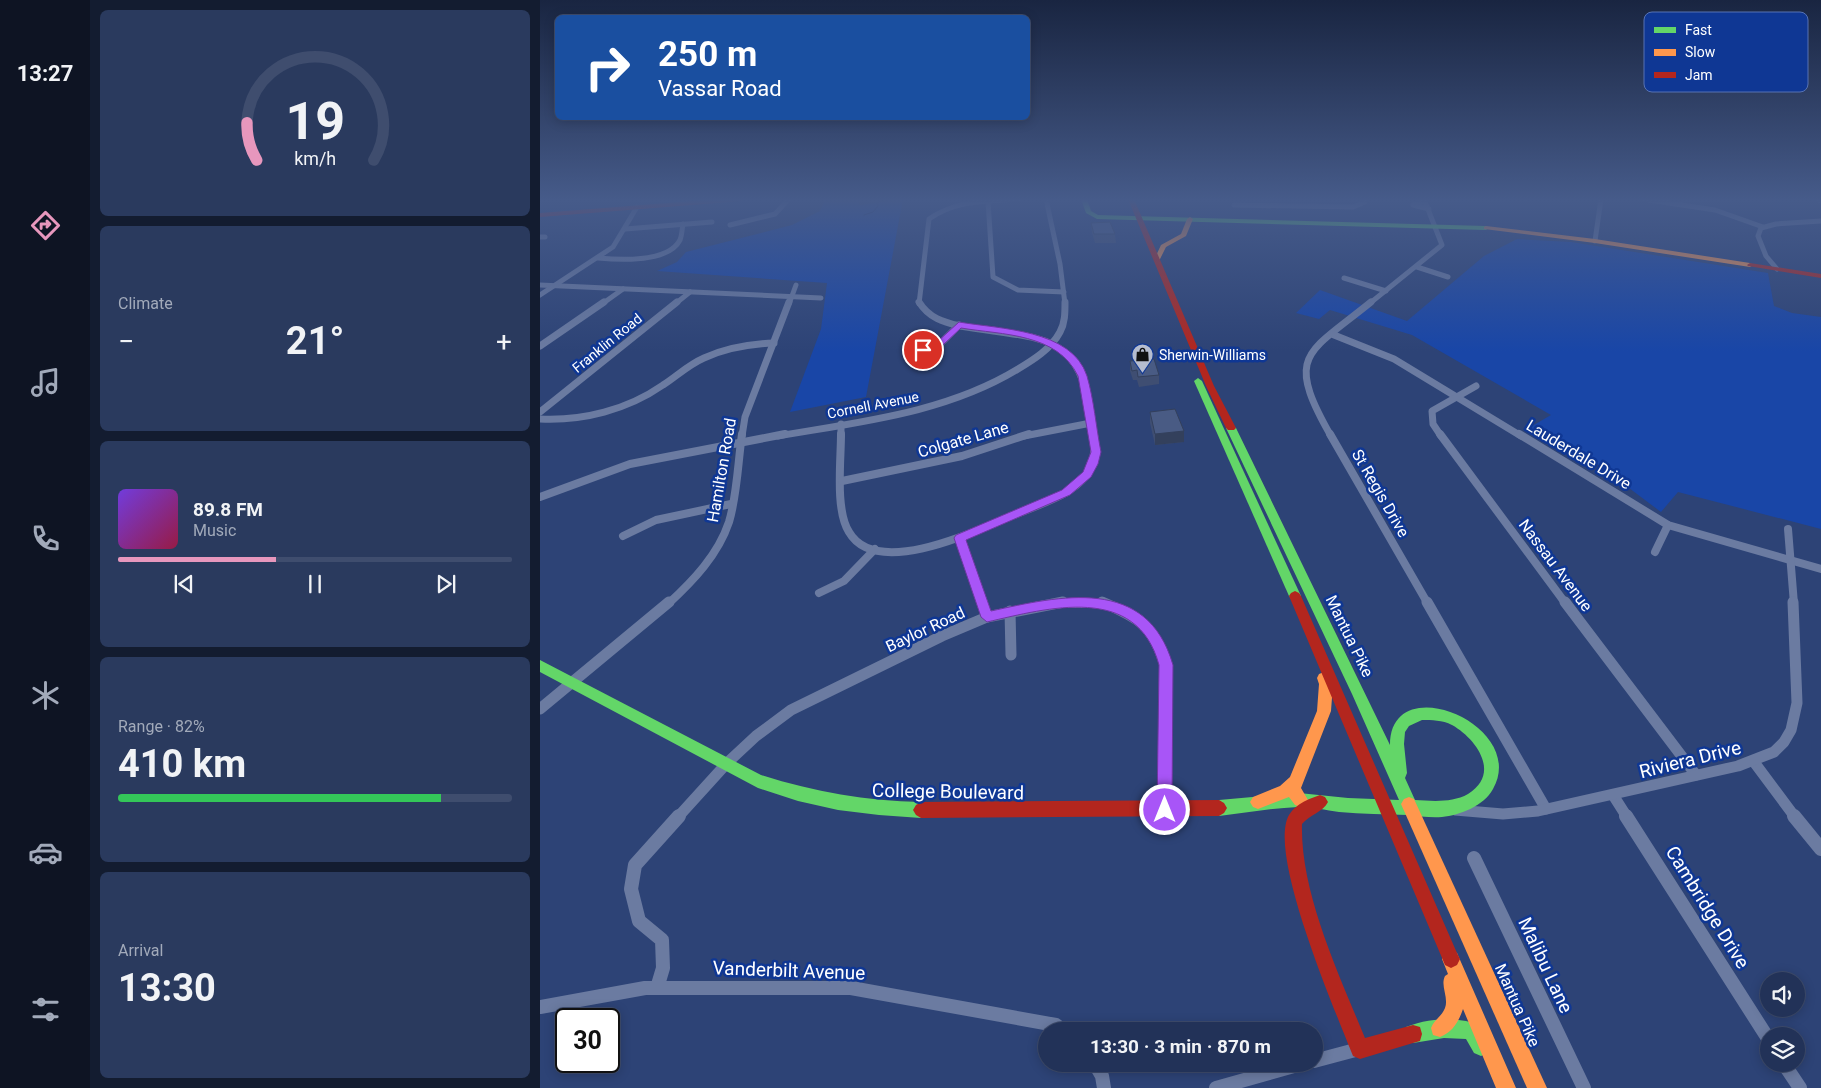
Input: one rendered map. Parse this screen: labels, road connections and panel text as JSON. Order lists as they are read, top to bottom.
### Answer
{
  "streets": {
    "main road": ["Mantua Pike", "Riviera Drive", "College Boulevard"],
    "street": [
      "Franklin Road",
      "Cornell Avenue",
      "Colgate Lane",
      "Lauderdale Drive",
      "Hamilton Road",
      "St Regis Drive",
      "Nassau Avenue",
      "Baylor Road",
      "Cambridge Drive",
      "Malibu Lane",
      "Vanderbilt Avenue"
    ]
  },
  "crossings": [
    ["Cornell Avenue", "Hamilton Road"],
    ["Lauderdale Drive", "St Regis Drive"],
    ["Lauderdale Drive", "Nassau Avenue"],
    ["Lauderdale Drive", "Riviera Drive"],
    ["Hamilton Road", "College Boulevard"],
    ["St Regis Drive", "Riviera Drive"],
    ["Nassau Avenue", "Riviera Drive"],
    ["Baylor Road", "College Boulevard"],
    ["Baylor Road", "Vanderbilt Avenue"],
    ["Mantua Pike", "Riviera Drive"],
    ["Mantua Pike", "College Boulevard"],
    ["Riviera Drive", "College Boulevard"],
    ["Riviera Drive", "Cambridge Drive"]
  ],
  "places": {
    "shop": ["Sherwin-Williams"]
  },
  "legend": ["Fast", "Slow", "Jam"],
  "page": {
    "tabs": "13:27",
    "turn": ["250 m", "Vassar Road"],
    "tile": [
      "Climate",
      ["Range · 82%", "410 km"],
      ["Arrival", "13:30"]
    ],
    "heat": ["−", "21°", "+"],
    "song": ["89.8 FM", "Music"],
    "limit": "30",
    "trip": "13:30 · 3 min · 870 m",
    "gauge": ["19", "km/h"]
  }
}
